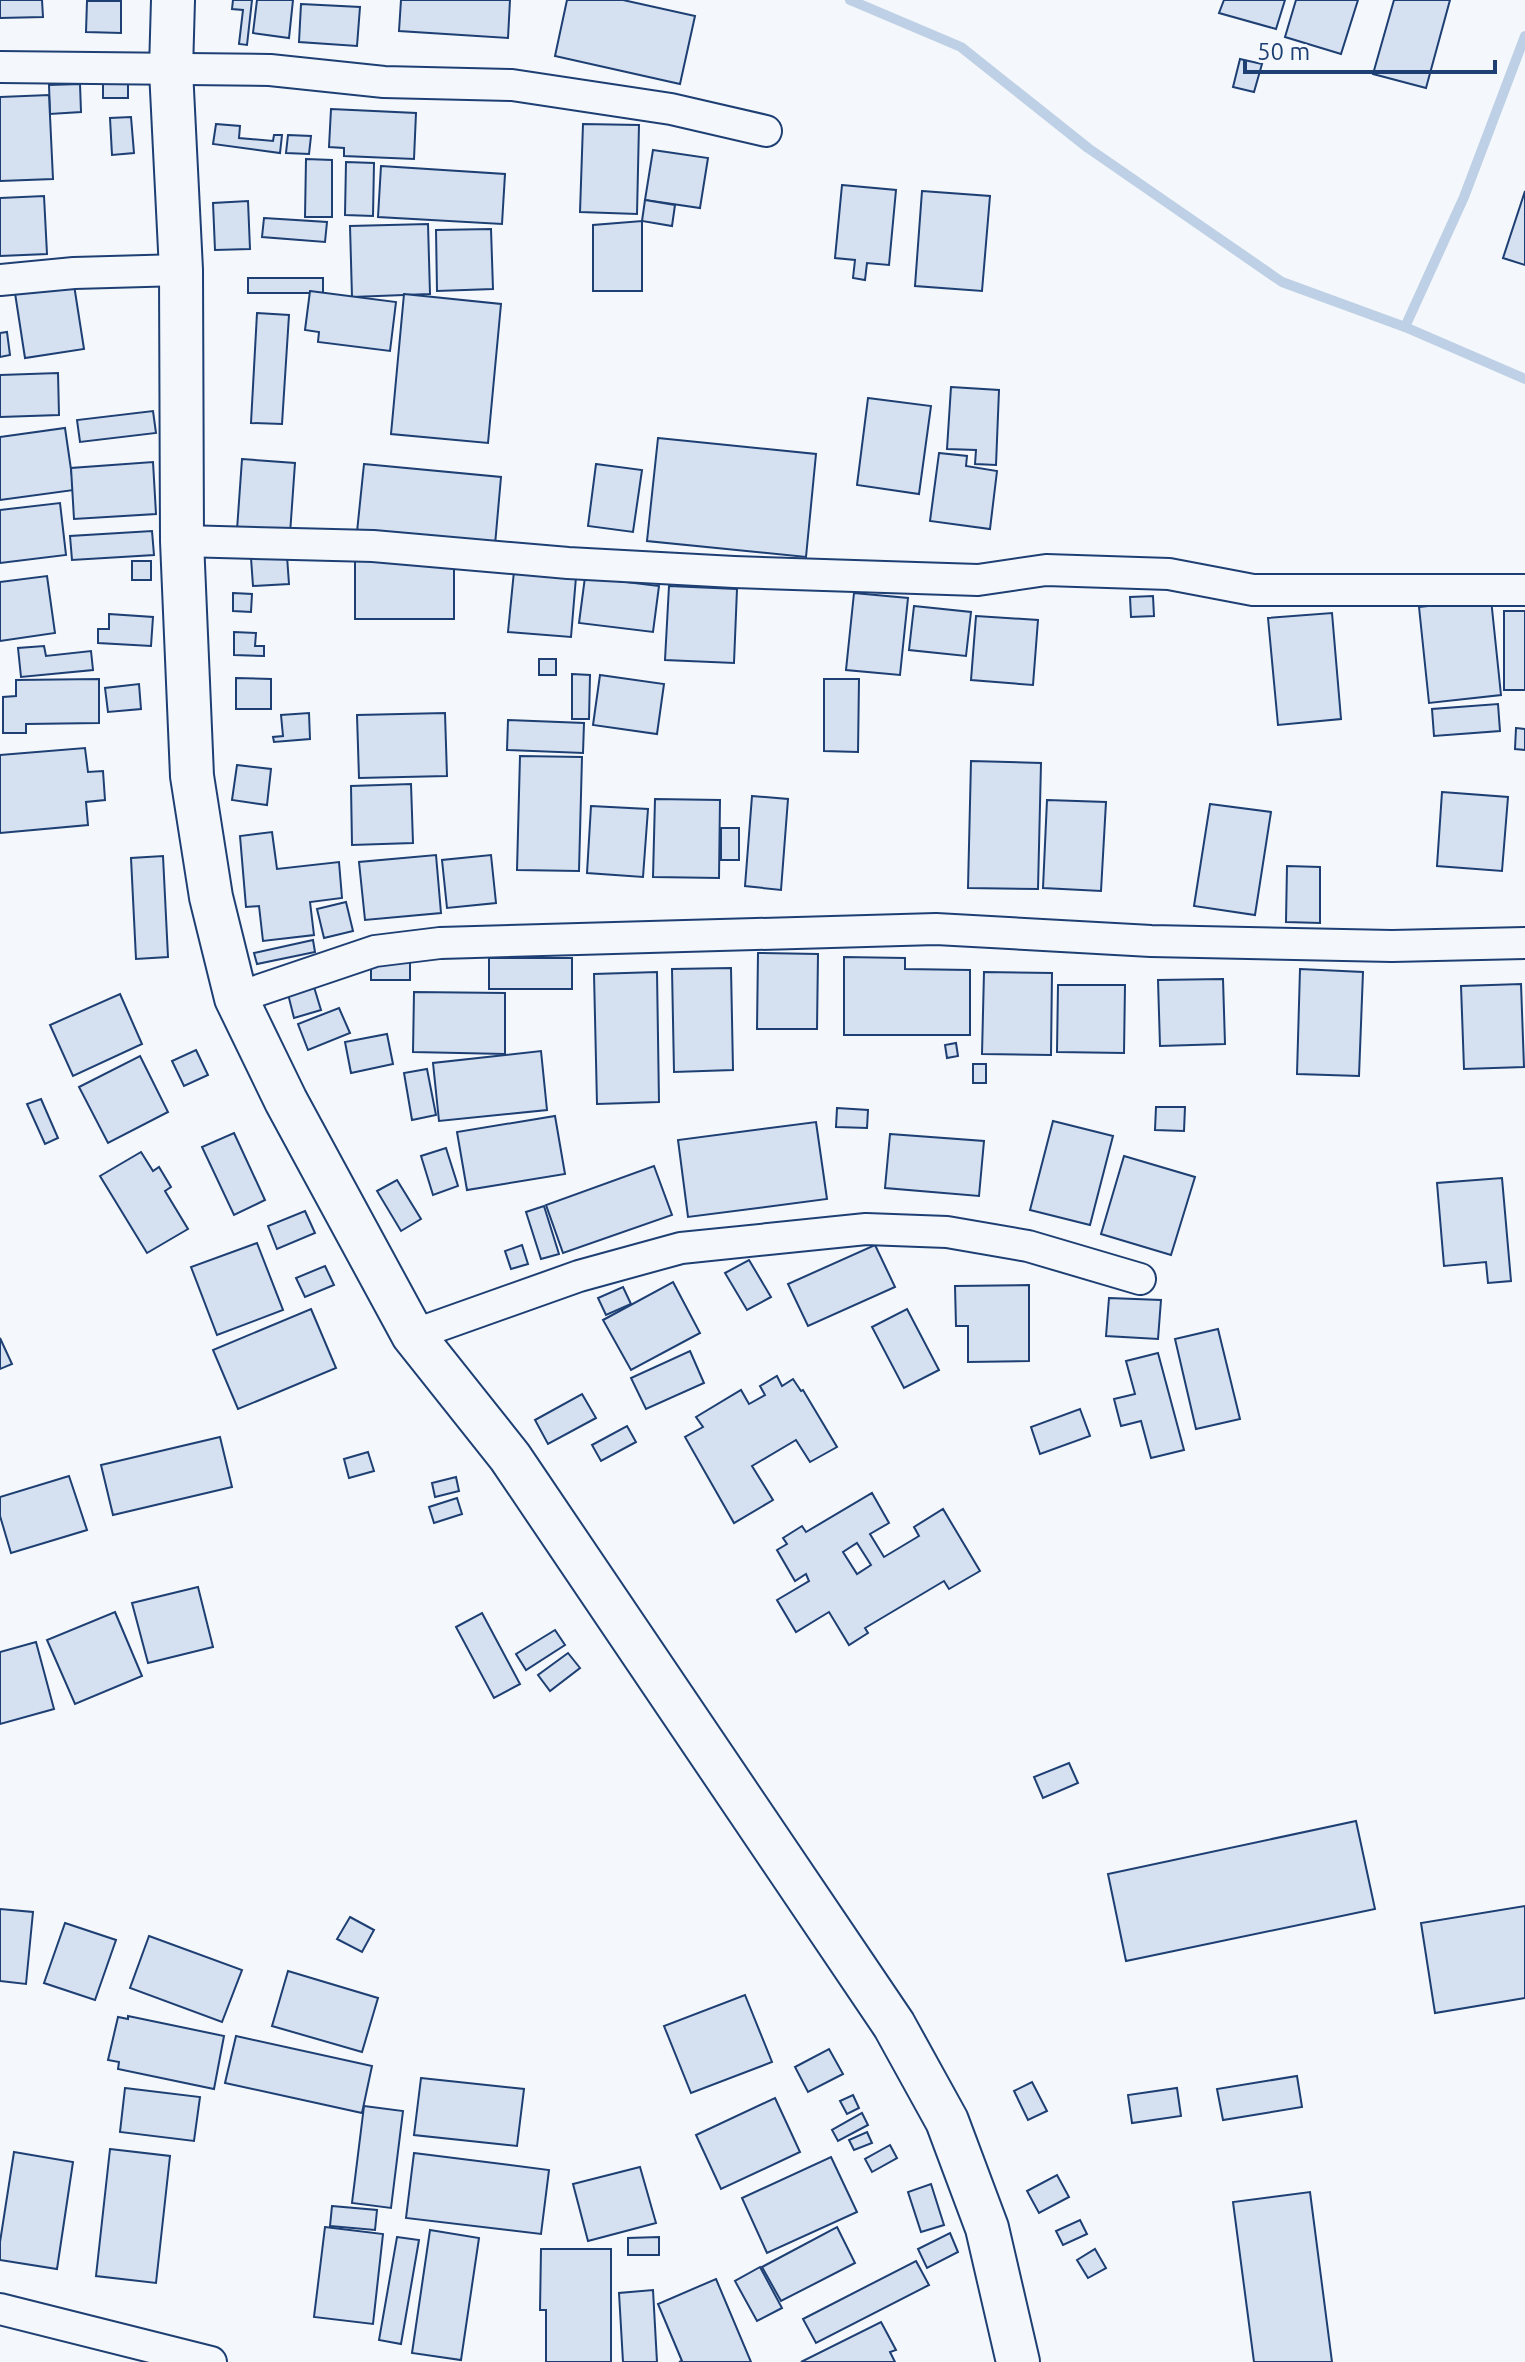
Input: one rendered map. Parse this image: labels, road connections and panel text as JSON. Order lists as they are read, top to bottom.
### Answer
{
  "scale_bar": "50 m"
}
